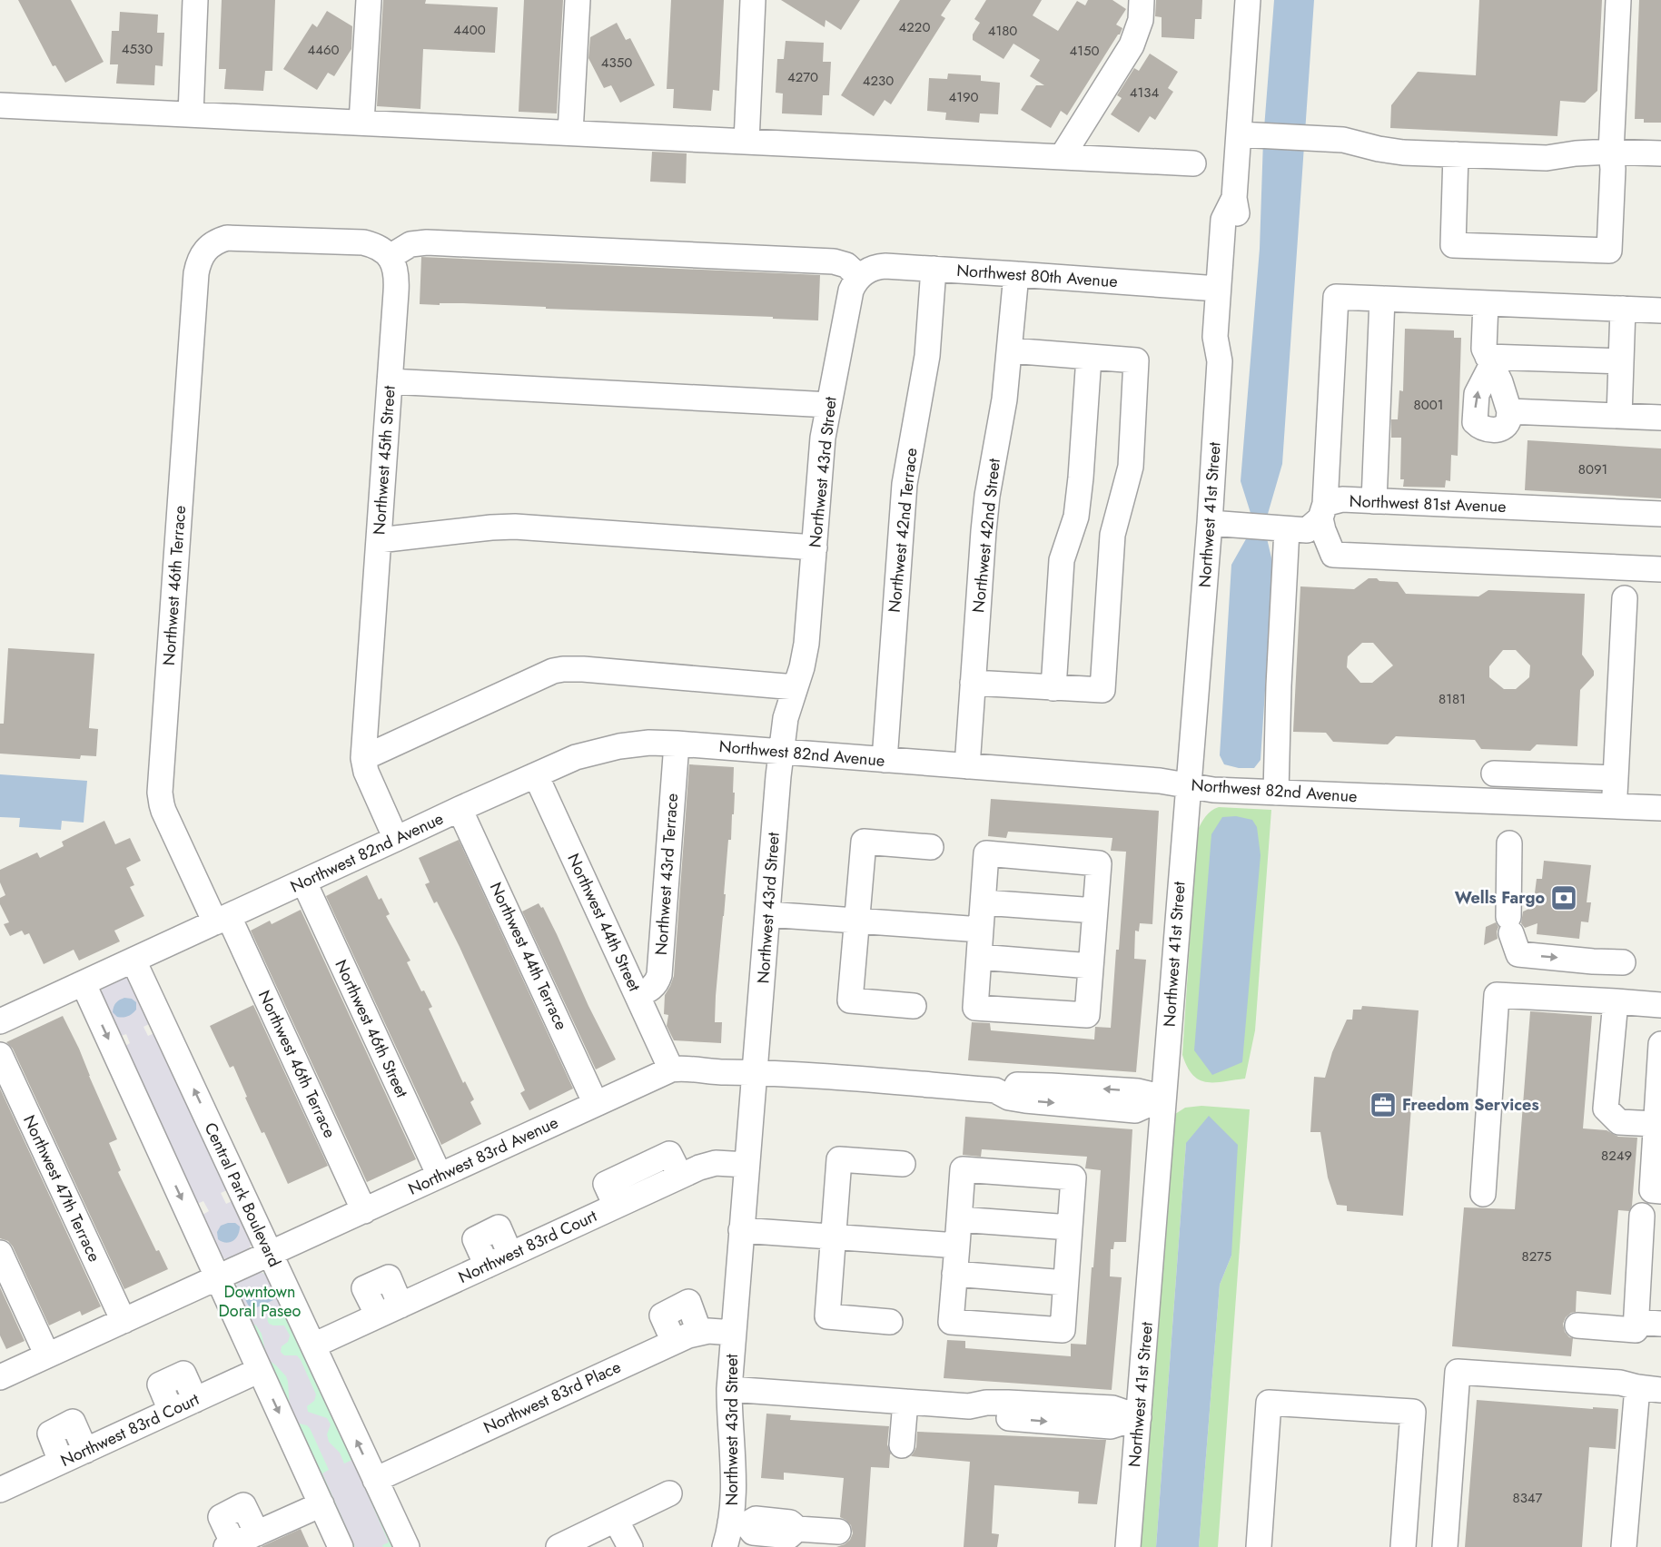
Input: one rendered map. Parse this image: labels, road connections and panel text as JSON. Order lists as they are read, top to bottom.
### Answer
{
  "streets": {
    "street": [
      "Northwest 80th Avenue",
      "Northwest 45th Street",
      "Northwest 43rd Street",
      "Northwest 81st Avenue",
      "Northwest 41st Street",
      "Northwest 42nd Terrace",
      "Northwest 42nd Street",
      "Northwest 46th Terrace",
      "Northwest 82nd Avenue",
      "Northwest 43rd Terrace",
      "Northwest 44th Street",
      "Northwest 44th Terrace",
      "Northwest 46th Street",
      "Northwest 83rd Avenue",
      "Northwest 47th Terrace",
      "Central Park Boulevard",
      "Northwest 83rd Court",
      "Northwest 83rd Place"
    ]
  },
  "crossings": [
    ["Northwest 80th Avenue", "Northwest 43rd Street"],
    ["Northwest 80th Avenue", "Northwest 41st Street"],
    ["Northwest 80th Avenue", "Northwest 42nd Terrace"],
    ["Northwest 80th Avenue", "Northwest 42nd Street"],
    ["Northwest 45th Street", "Northwest 46th Terrace"],
    ["Northwest 45th Street", "Northwest 82nd Avenue"],
    ["Northwest 43rd Street", "Northwest 82nd Avenue"],
    ["Northwest 43rd Street", "Northwest 83rd Avenue"],
    ["Northwest 43rd Street", "Northwest 83rd Court"],
    ["Northwest 43rd Street", "Northwest 83rd Place"],
    ["Northwest 81st Avenue", "Northwest 41st Street"],
    ["Northwest 41st Street", "Northwest 82nd Avenue"],
    ["Northwest 41st Street", "Northwest 83rd Avenue"],
    ["Northwest 42nd Terrace", "Northwest 82nd Avenue"],
    ["Northwest 42nd Street", "Northwest 82nd Avenue"],
    ["Northwest 46th Terrace", "Northwest 82nd Avenue"],
    ["Northwest 46th Terrace", "Northwest 83rd Avenue"],
    ["Northwest 82nd Avenue", "Northwest 43rd Terrace"],
    ["Northwest 82nd Avenue", "Northwest 44th Street"],
    ["Northwest 82nd Avenue", "Northwest 44th Terrace"],
    ["Northwest 82nd Avenue", "Northwest 46th Street"],
    ["Northwest 82nd Avenue", "Central Park Boulevard"],
    ["Northwest 43rd Terrace", "Northwest 44th Street"],
    ["Northwest 44th Street", "Northwest 83rd Avenue"],
    ["Northwest 44th Terrace", "Northwest 83rd Avenue"],
    ["Northwest 46th Street", "Northwest 83rd Avenue"],
    ["Northwest 83rd Avenue", "Northwest 47th Terrace"],
    ["Northwest 83rd Avenue", "Central Park Boulevard"],
    ["Central Park Boulevard", "Northwest 83rd Court"],
    ["Central Park Boulevard", "Northwest 83rd Place"]
  ],
  "parks": ["Downtown Doral Paseo"],
  "places": {
    "bank": ["Wells Fargo"],
    "office": ["Freedom Services"]
  },
  "house_numbers": [
    "4220",
    "4400",
    "4180",
    "4530",
    "4460",
    "4150",
    "4350",
    "4270",
    "4230",
    "4134",
    "4190",
    "8001",
    "8091",
    "8181",
    "8249",
    "8275",
    "8347"
  ]
}
